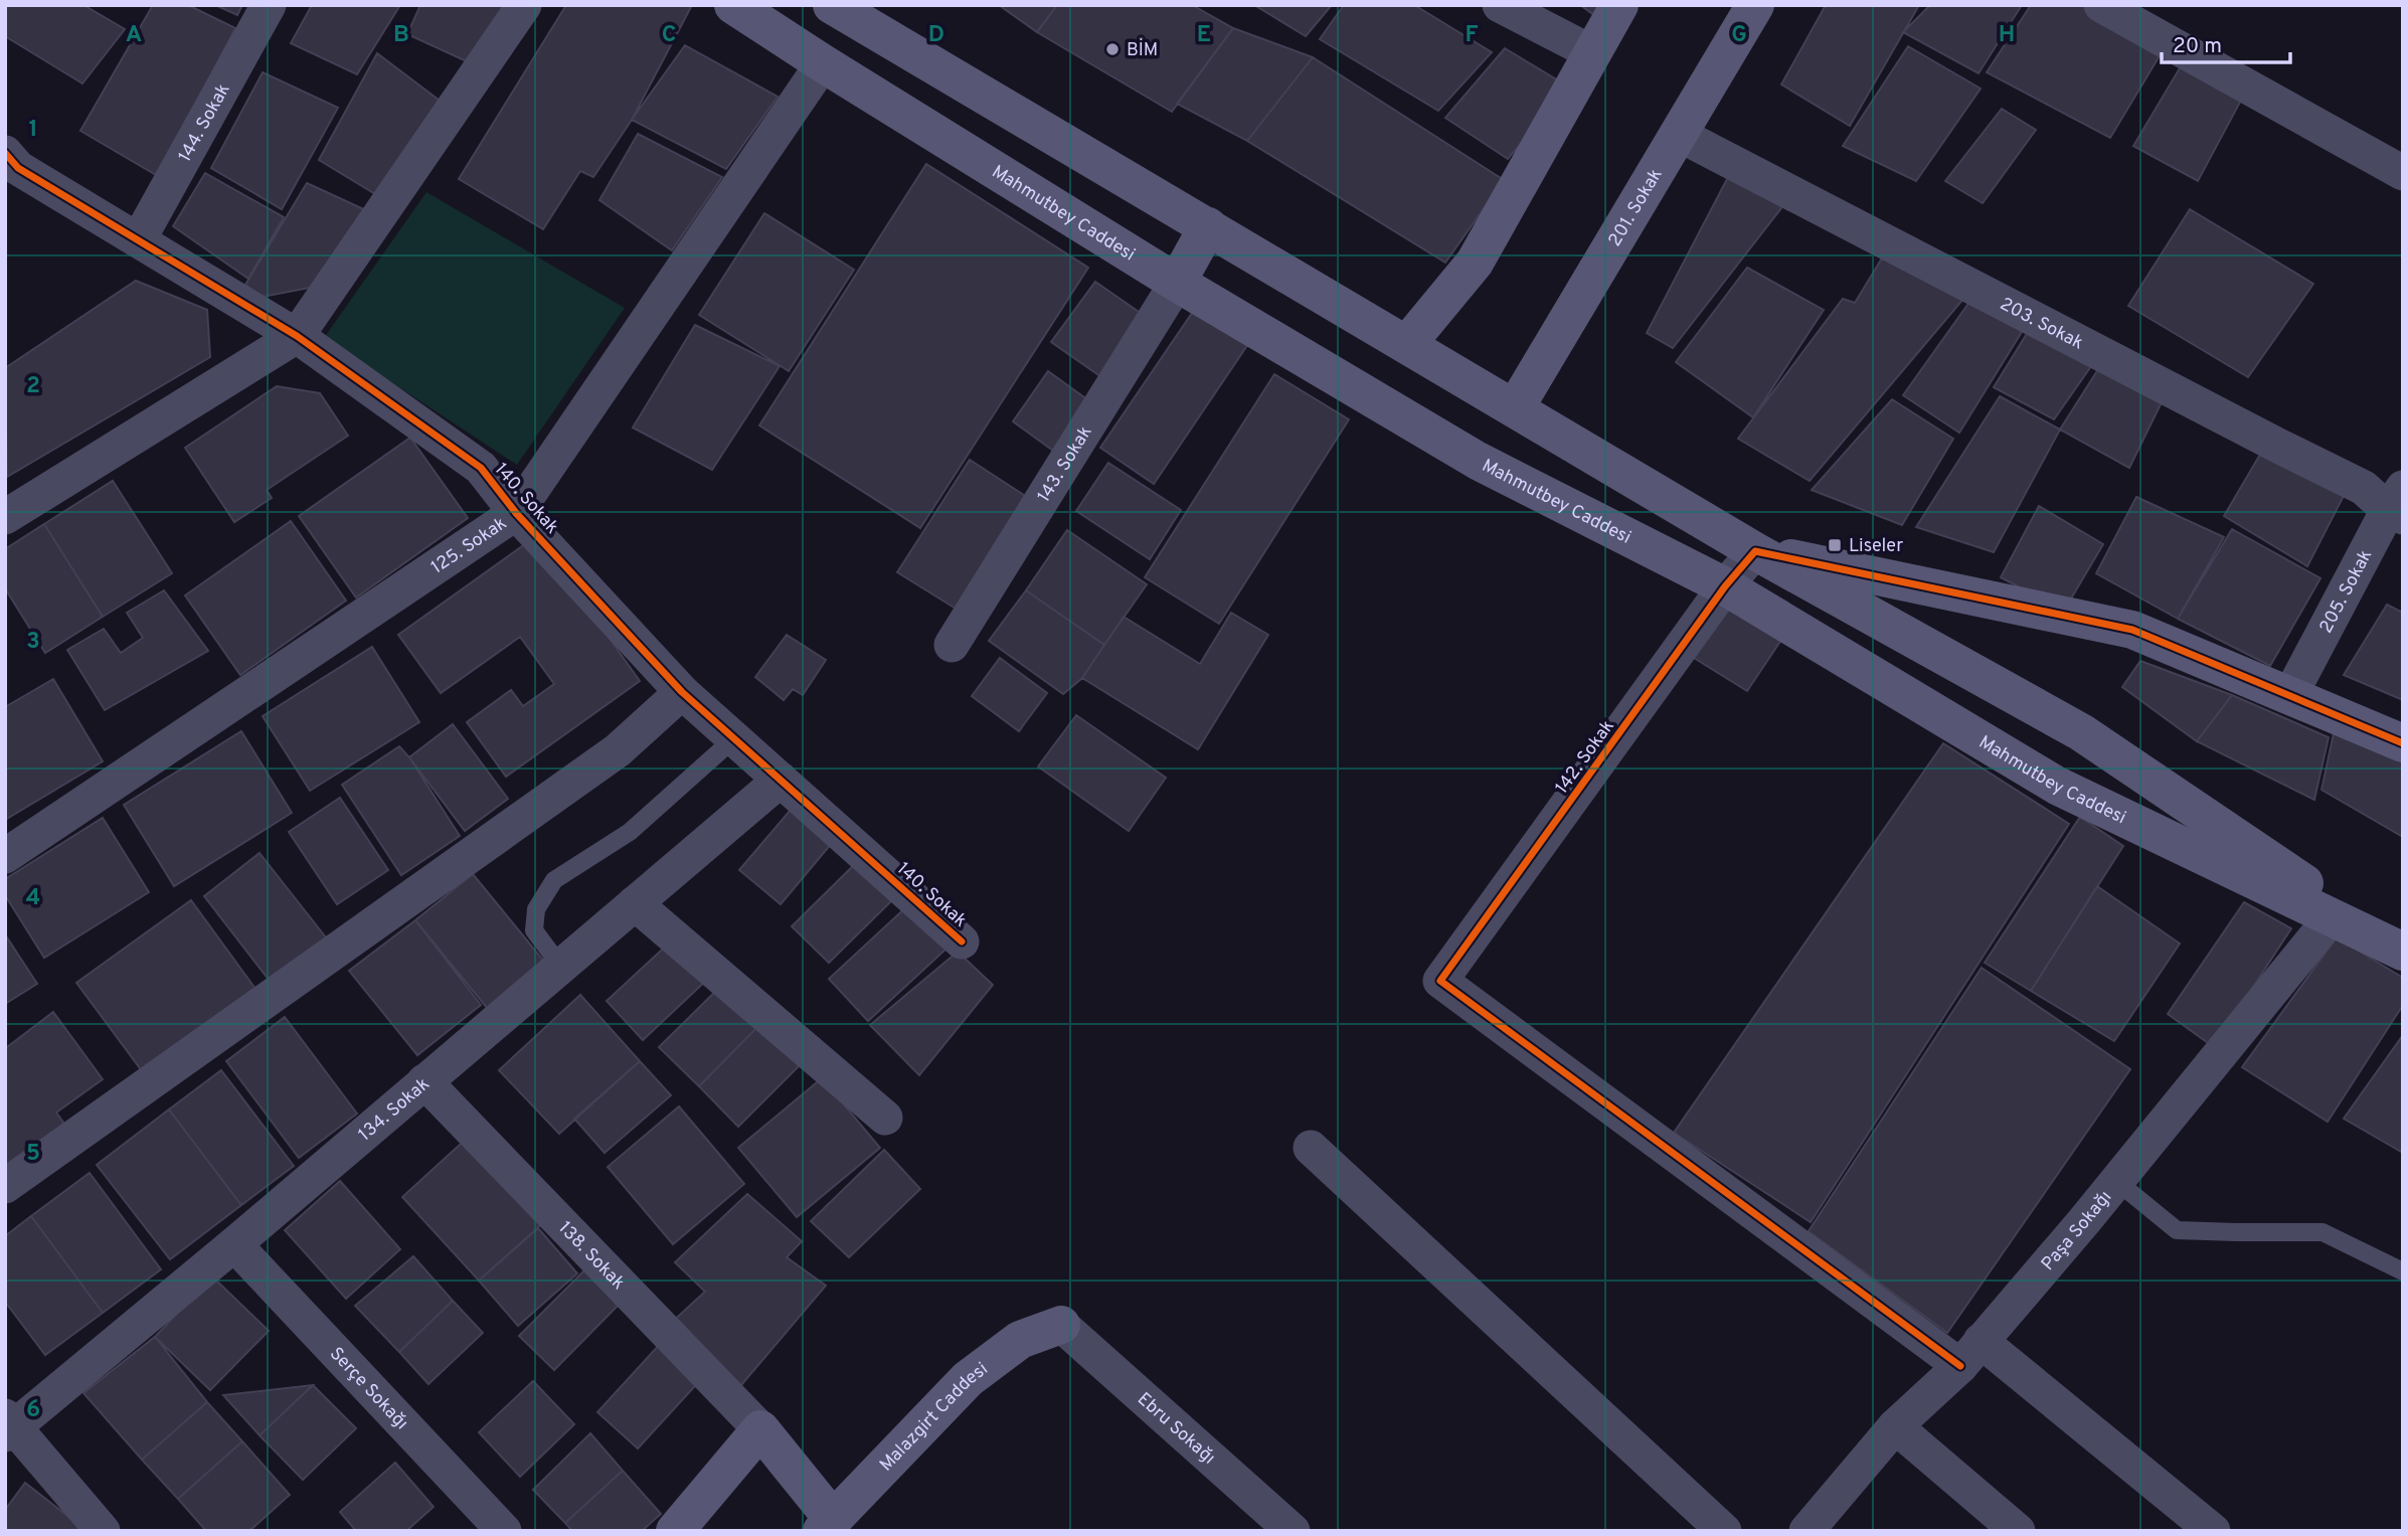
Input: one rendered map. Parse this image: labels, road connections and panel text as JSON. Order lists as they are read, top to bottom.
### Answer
{
  "streets": {
    "main road": ["201. Sokak", "Mahmutbey Caddesi", "Malazgirt Caddesi"],
    "street": [
      "144. Sokak",
      "203. Sokak",
      "143. Sokak",
      "140. Sokak",
      "125. Sokak",
      "205. Sokak",
      "142. Sokak",
      "134. Sokak",
      "Paşa Sokağı",
      "138. Sokak",
      "Serçe Sokağı",
      "Ebru Sokağı"
    ]
  },
  "crossings": [
    ["144. Sokak", "140. Sokak"],
    ["201. Sokak", "Mahmutbey Caddesi"],
    ["201. Sokak", "203. Sokak"],
    ["Mahmutbey Caddesi", "143. Sokak"],
    ["Mahmutbey Caddesi", "125. Sokak"],
    ["Mahmutbey Caddesi", "142. Sokak"],
    ["Mahmutbey Caddesi", "Paşa Sokağı"],
    ["203. Sokak", "205. Sokak"],
    ["140. Sokak", "125. Sokak"],
    ["140. Sokak", "134. Sokak"],
    ["142. Sokak", "Paşa Sokağı"],
    ["134. Sokak", "138. Sokak"],
    ["134. Sokak", "Serçe Sokağı"],
    ["Malazgirt Caddesi", "Ebru Sokağı"]
  ],
  "places": {
    "other": ["BİM"],
    "transit": ["Liseler"]
  },
  "scale_bar": "20 m",
  "grid": {
    "columns": [
      "A",
      "B",
      "C",
      "D",
      "E",
      "F",
      "G",
      "H"
    ],
    "rows": [
      "1",
      "2",
      "3",
      "4",
      "5",
      "6"
    ]
  }
}
